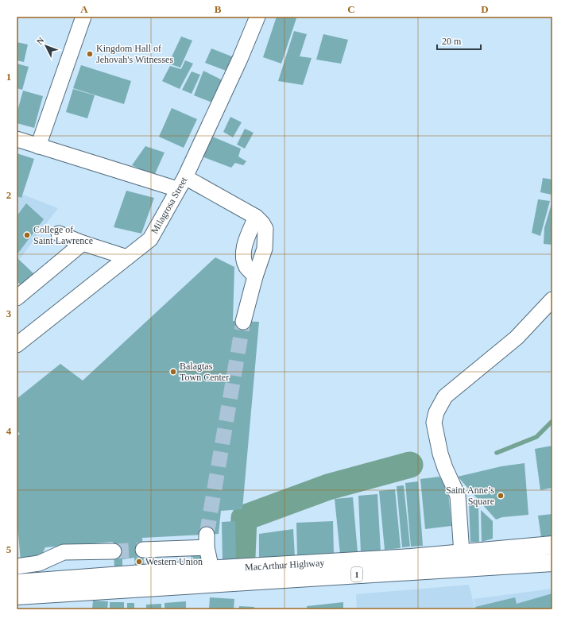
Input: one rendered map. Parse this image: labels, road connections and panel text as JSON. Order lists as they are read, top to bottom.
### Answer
{
  "streets": {
    "highway": ["MacArthur Highway", "1"],
    "street": ["Milagrosa Street"]
  },
  "places": [
    "Kingdom Hall of Jehovah's Witnesses",
    "College of Saint Lawrence",
    "Balagtas Town Center",
    "Saint Anne’s Square",
    "Western Union"
  ],
  "scale_bar": "20 m",
  "north": "top left",
  "grid": {
    "columns": [
      "A",
      "B",
      "C",
      "D"
    ],
    "rows": [
      "1",
      "2",
      "3",
      "4",
      "5"
    ]
  }
}
